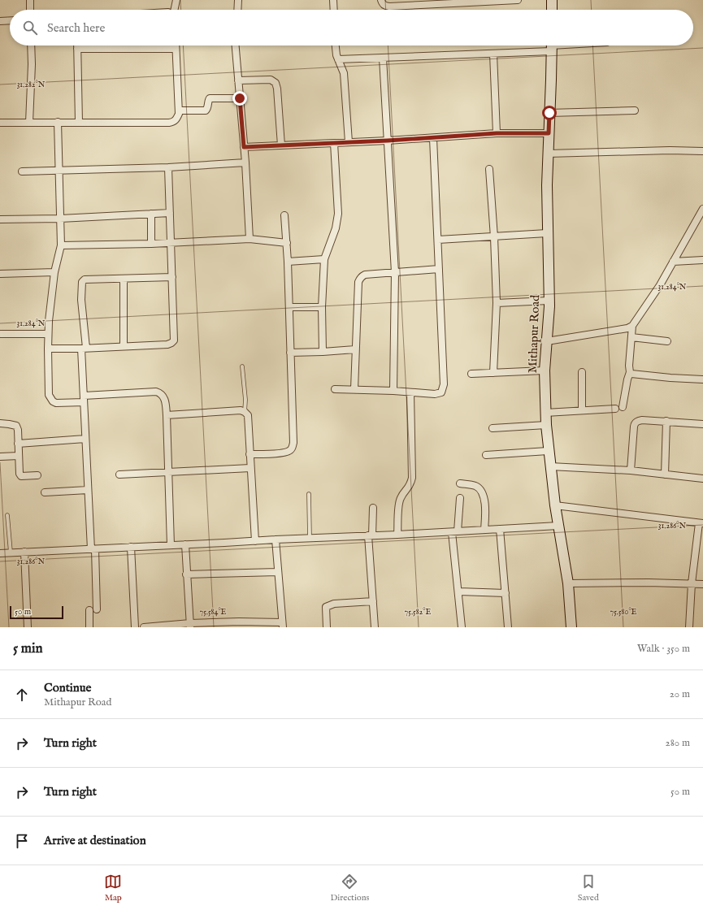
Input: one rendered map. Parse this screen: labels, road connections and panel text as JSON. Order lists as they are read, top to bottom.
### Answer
{
  "streets": {
    "street": ["Mithapur Road"]
  },
  "scale_bar": "50 m",
  "page": {
    "search": "Search here",
    "scale": "50 m",
    "heading": ["5 min", "Walk · 350 m"],
    "list": [
      ["Continue", "Mithapur Road", "20 m"],
      ["Turn right", "280 m"],
      ["Turn right", "50 m"],
      "Arrive at destination"
    ],
    "nav": ["Map", "Directions", "Saved"]
  },
  "coordinates": [
    "31.282°N",
    "31.284°N",
    "31.286°N",
    "75.584°E",
    "75.582°E",
    "75.580°E"
  ]
}
